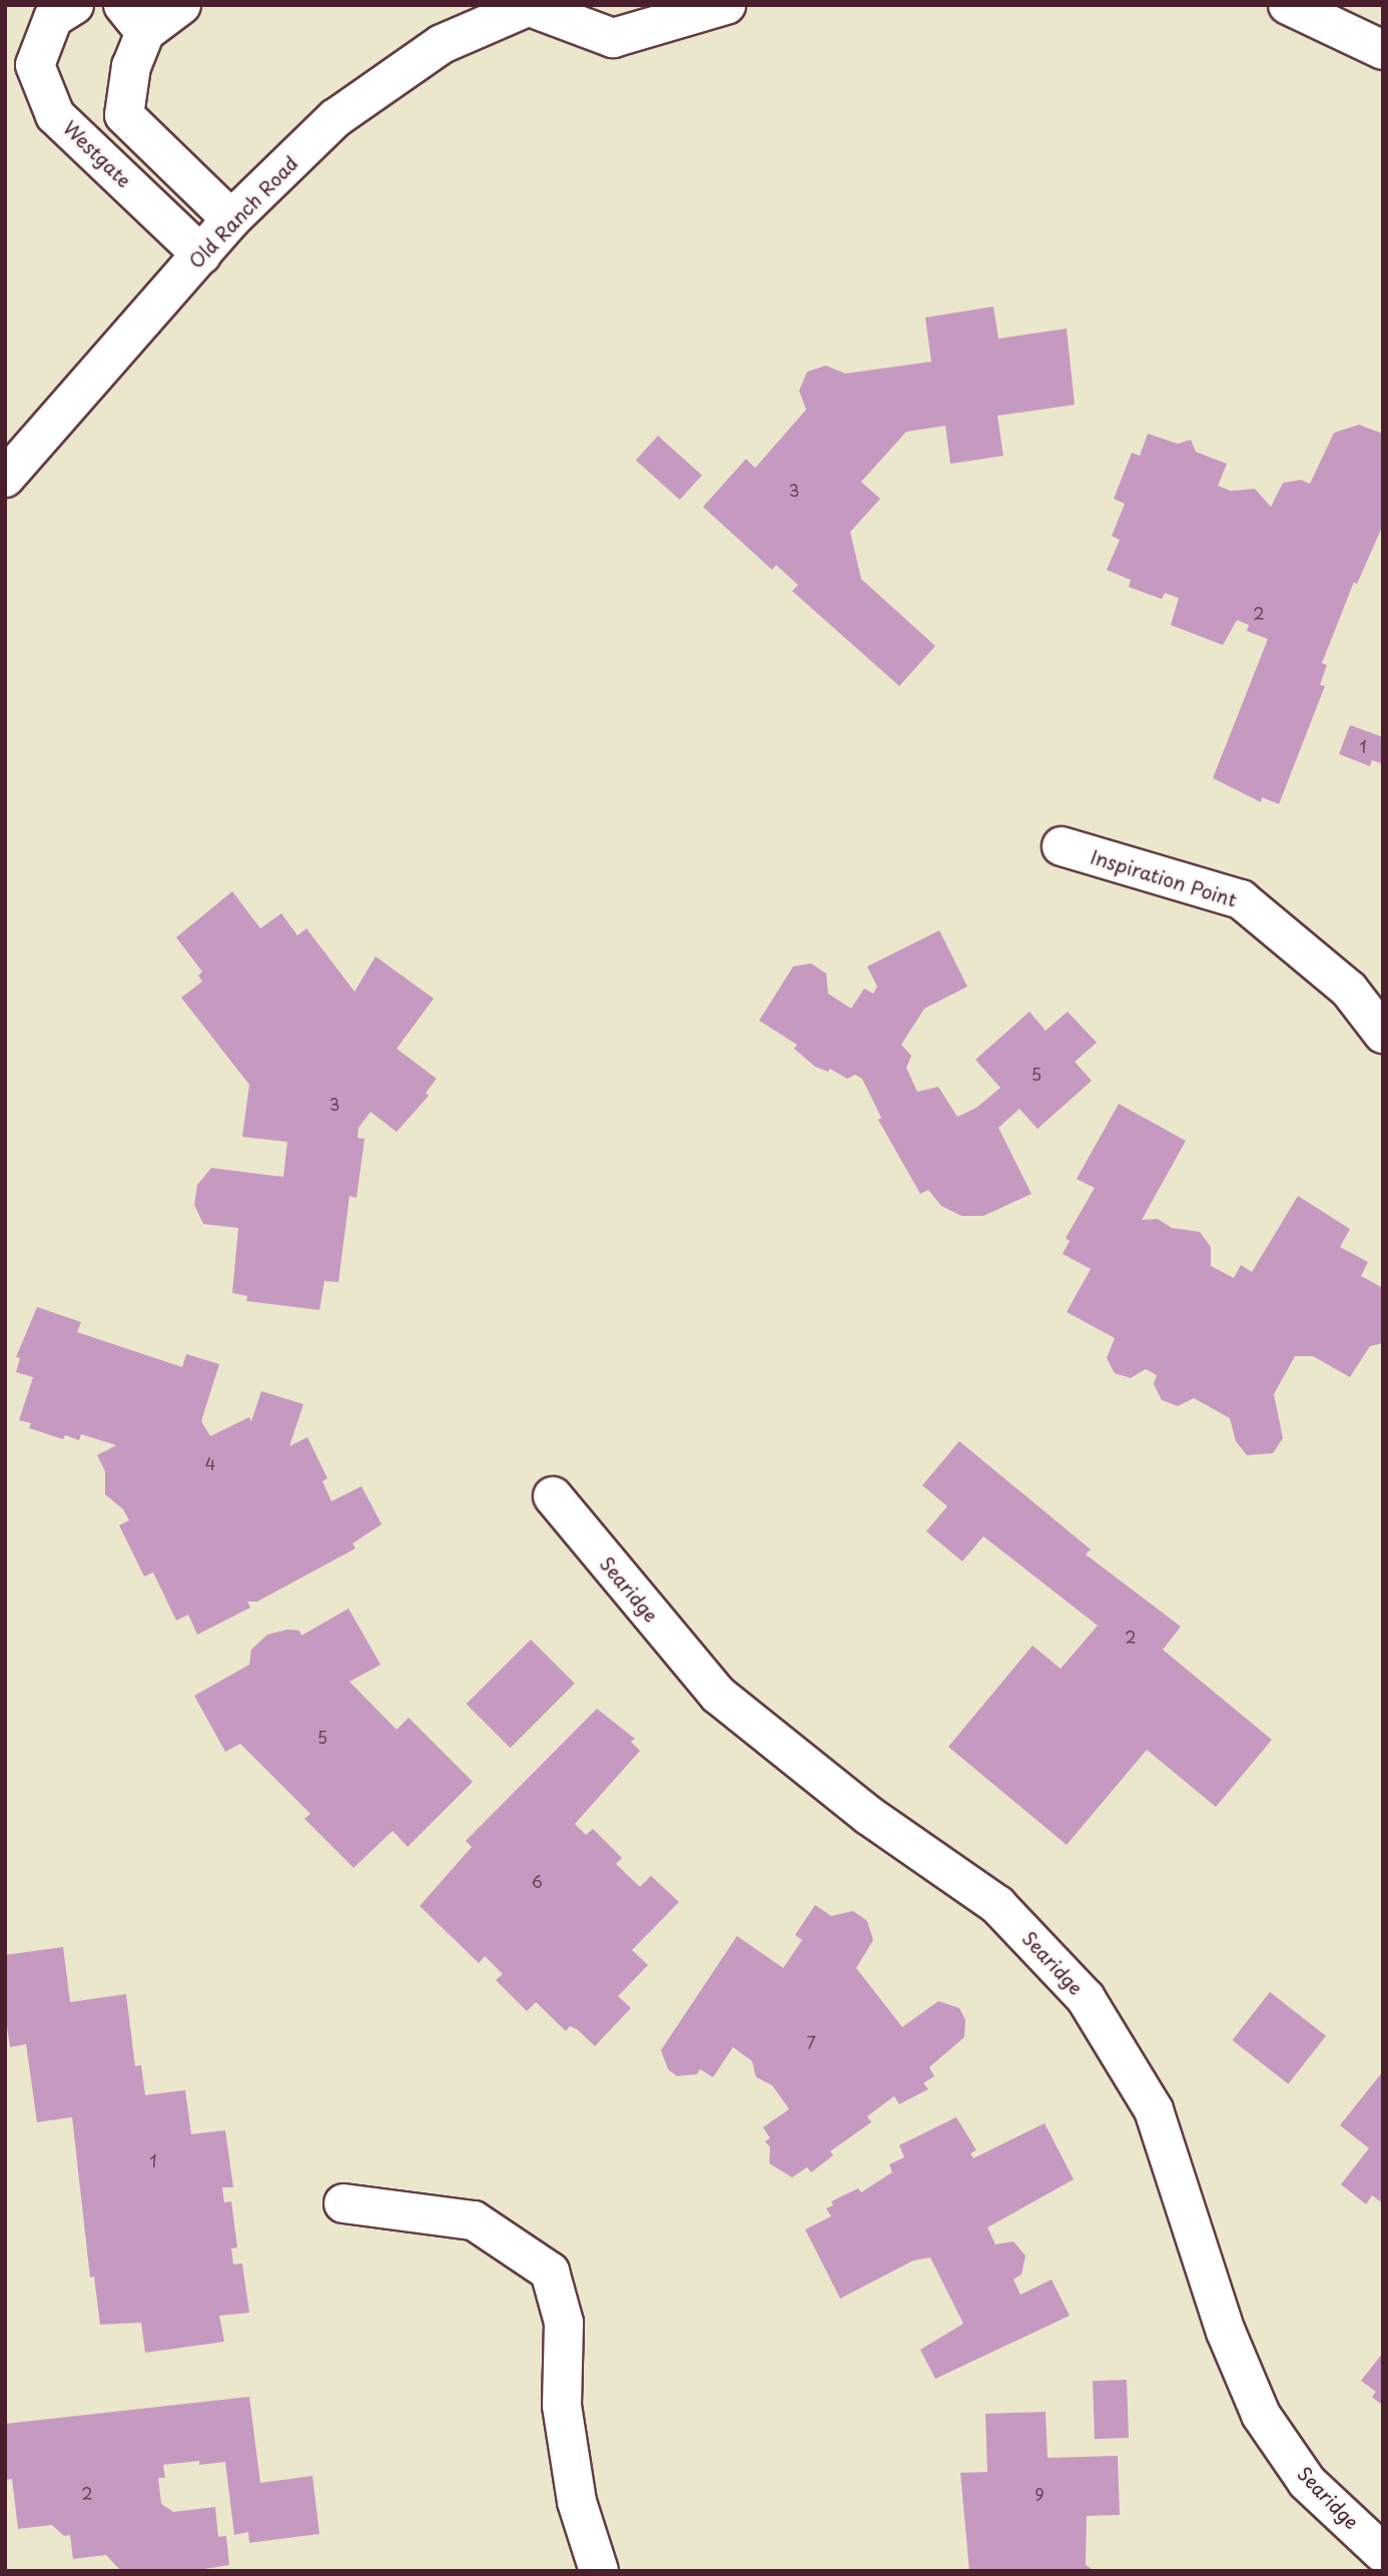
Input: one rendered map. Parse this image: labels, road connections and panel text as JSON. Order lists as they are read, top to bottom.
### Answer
{
  "streets": {
    "street": [
      "Westgate",
      "Old Ranch Road",
      "Inspiration Point",
      "Searidge"
    ]
  },
  "crossings": [
    ["Westgate", "Old Ranch Road"]
  ],
  "house_numbers": [
    "3",
    "2",
    "1",
    "5",
    "3",
    "4",
    "2",
    "5",
    "6",
    "7",
    "1",
    "2",
    "9"
  ]
}
